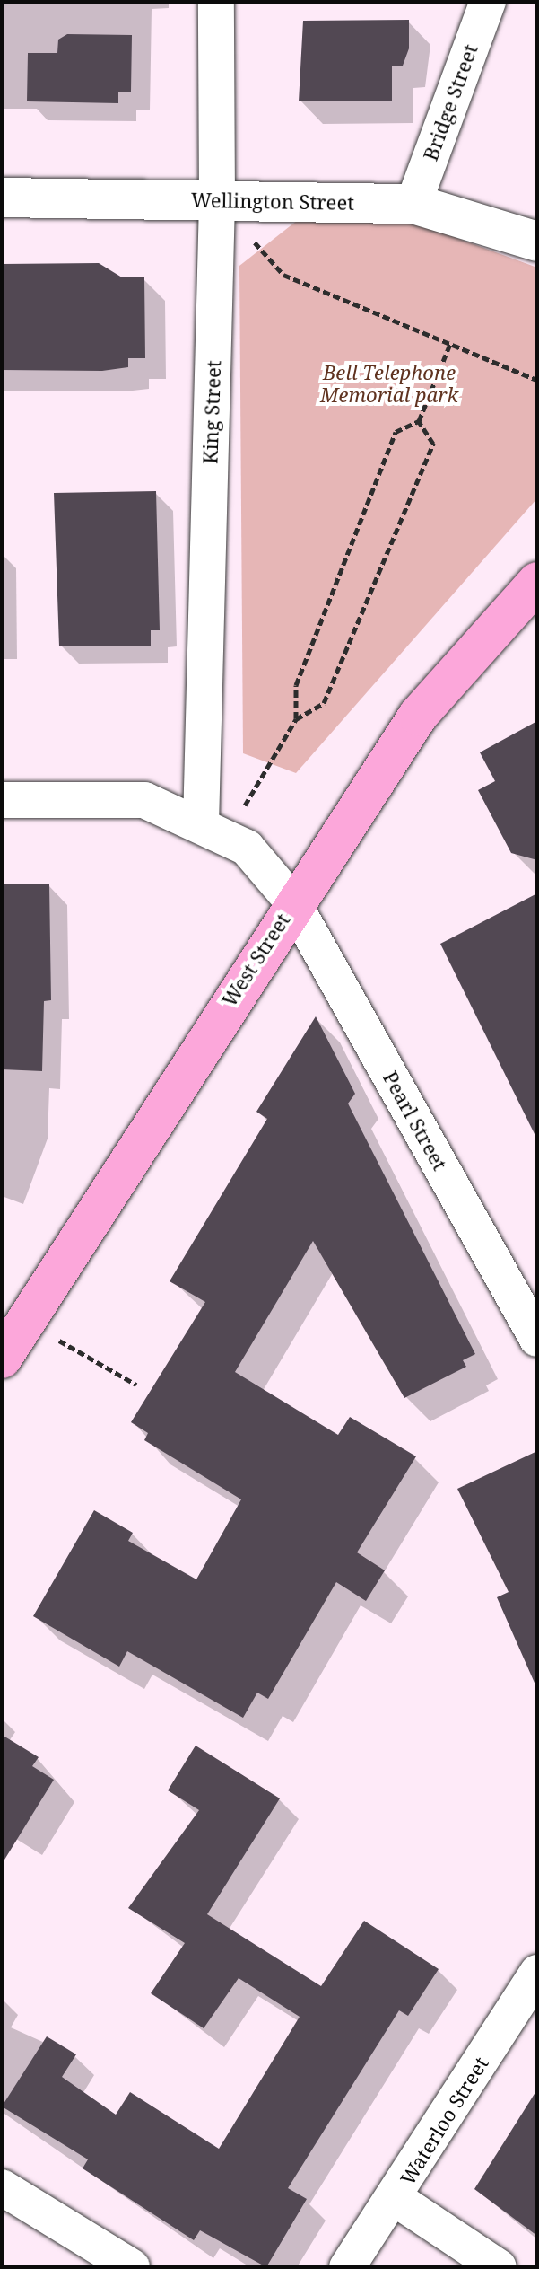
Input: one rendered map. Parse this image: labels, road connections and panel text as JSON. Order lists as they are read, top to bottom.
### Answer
{
  "streets": {
    "main road": ["West Street"],
    "street": [
      "Bridge Street",
      "Wellington Street",
      "King Street",
      "Pearl Street",
      "Waterloo Street"
    ]
  },
  "crossings": [
    ["Bridge Street", "Wellington Street"],
    ["Wellington Street", "King Street"],
    ["King Street", "Pearl Street"],
    ["West Street", "Pearl Street"]
  ],
  "parks": ["Bell Telephone Memorial park"]
}
